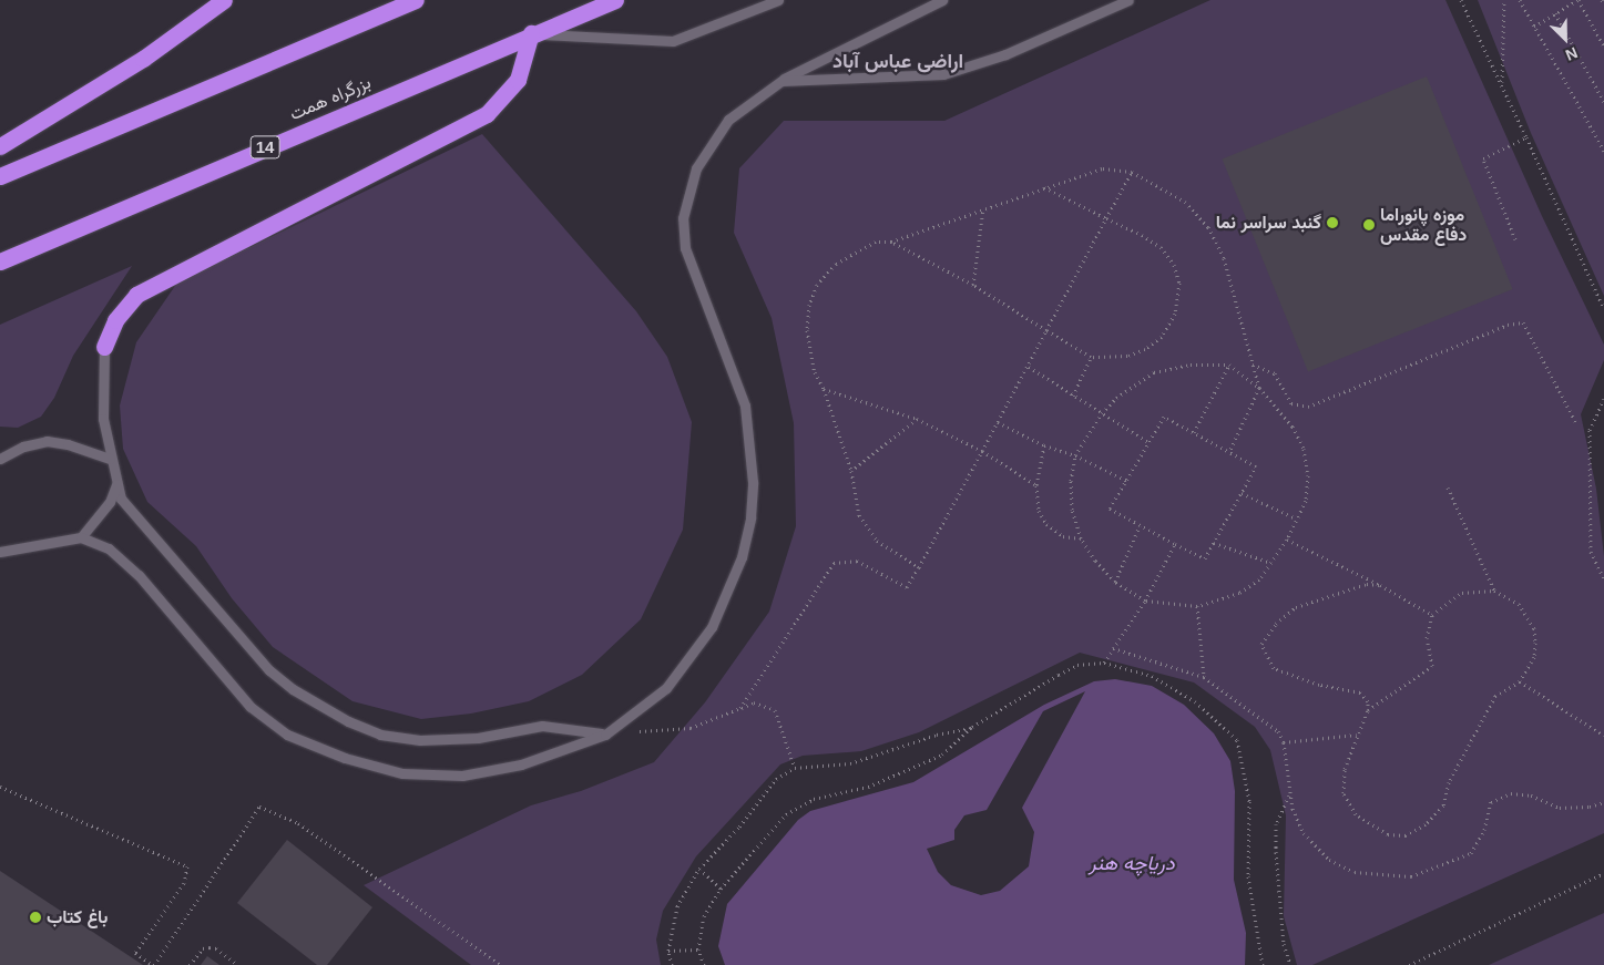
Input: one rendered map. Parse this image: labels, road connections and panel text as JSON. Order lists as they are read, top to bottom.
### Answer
{
  "streets": {
    "highway": ["بزرگراه همت", "14"]
  },
  "districts": ["اراضی عباس آباد"],
  "water": ["دریاچه هنر"],
  "places": ["گنبد سراسر نما", "موزه پانوراما دفاع مقدس", "باغ کتاب"],
  "north": "bottom right"
}
